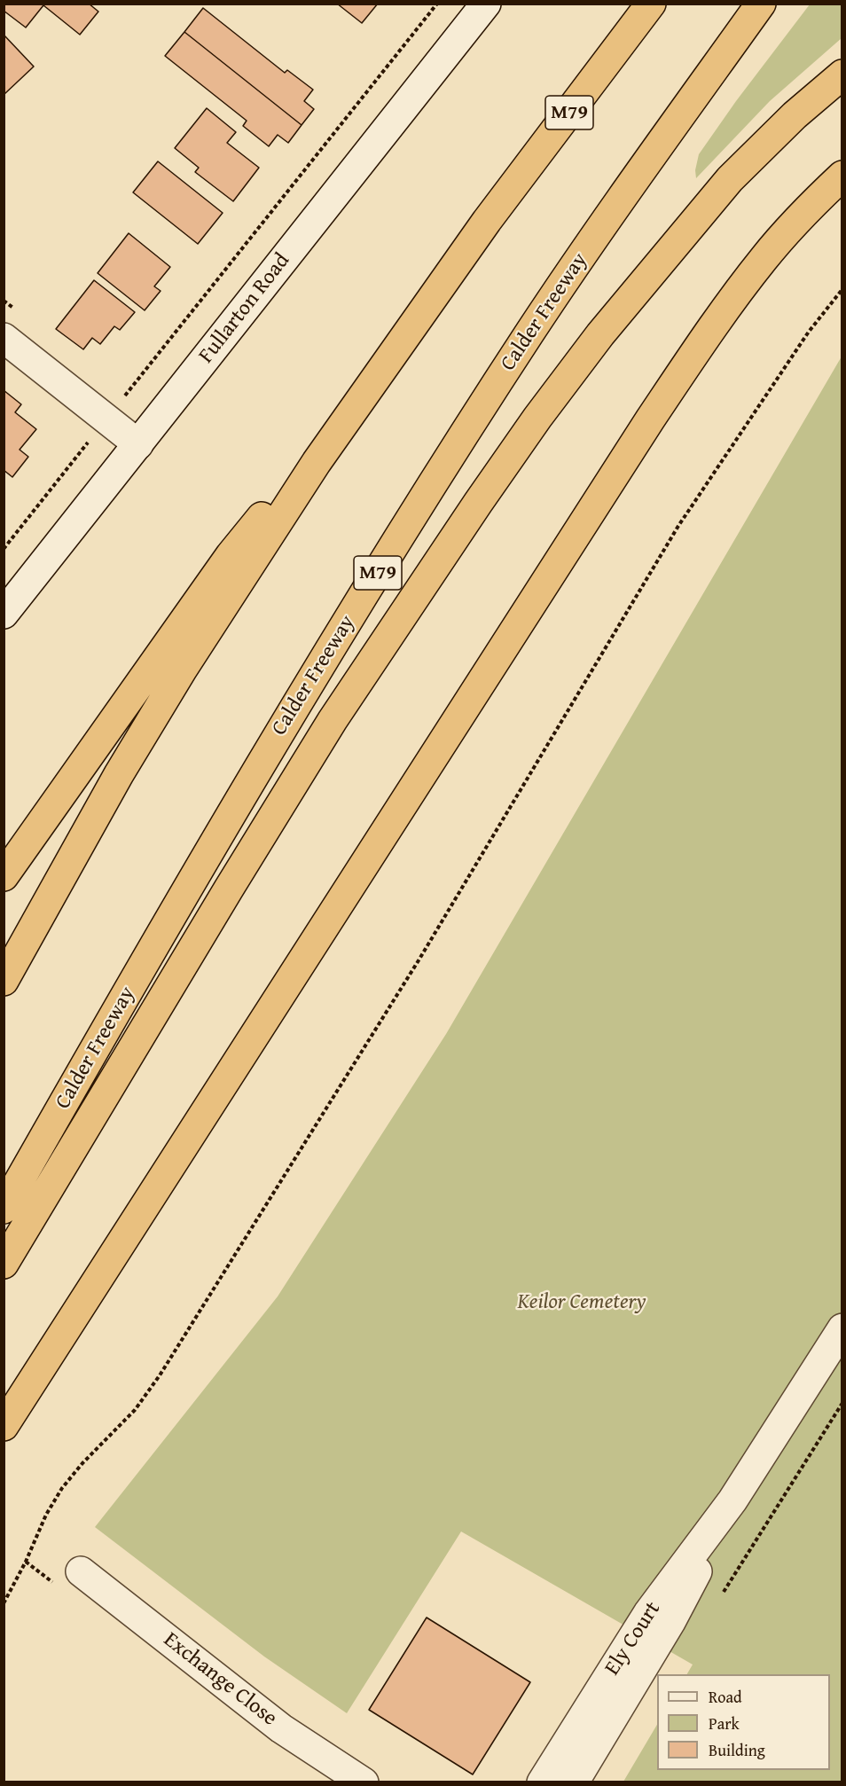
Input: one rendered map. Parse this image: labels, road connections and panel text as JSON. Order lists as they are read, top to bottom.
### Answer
{
  "streets": {
    "highway": ["M79", "Calder Freeway"],
    "street": ["Fullarton Road", "Ely Court", "Exchange Close"]
  },
  "parks": ["Keilor Cemetery"],
  "legend": ["Road", "Park", "Building"]
}
